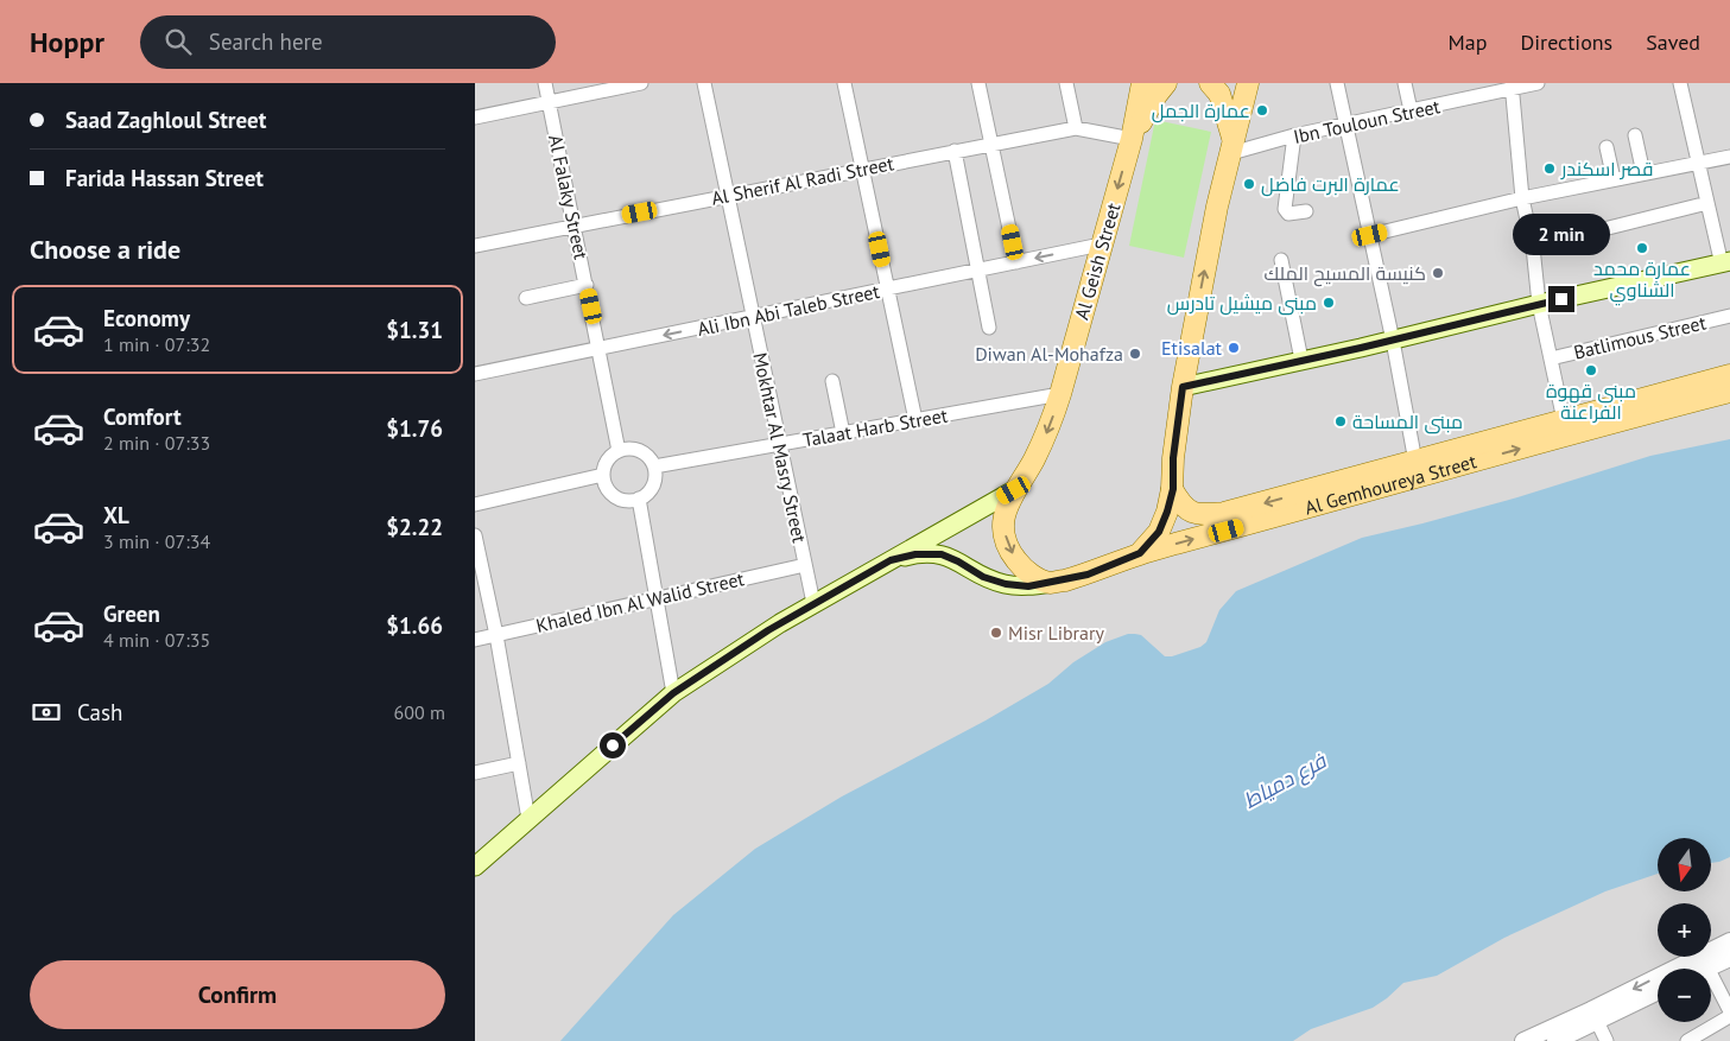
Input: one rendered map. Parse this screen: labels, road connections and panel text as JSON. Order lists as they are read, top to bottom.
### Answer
{
  "streets": {
    "main road": ["Al Geish Street", "Al Gemhoureya Street"],
    "street": [
      "Ibn Touloun Street",
      "Al Sherif Al Radi Street",
      "Al Falaky Street",
      "Ali Ibn Abi Taleb Street",
      "Batlimous Street",
      "Talaat Harb Street",
      "Mokhtar Al Masry Street",
      "Khaled Ibn Al Walid Street"
    ]
  },
  "crossings": [
    ["Al Sherif Al Radi Street", "Al Falaky Street"],
    ["Al Sherif Al Radi Street", "Al Geish Street"],
    ["Al Sherif Al Radi Street", "Mokhtar Al Masry Street"],
    ["Al Falaky Street", "Ali Ibn Abi Taleb Street"],
    ["Al Falaky Street", "Talaat Harb Street"],
    ["Al Geish Street", "Ali Ibn Abi Taleb Street"],
    ["Al Geish Street", "Talaat Harb Street"],
    ["Al Geish Street", "Al Gemhoureya Street"],
    ["Ali Ibn Abi Taleb Street", "Mokhtar Al Masry Street"],
    ["Talaat Harb Street", "Mokhtar Al Masry Street"],
    ["Mokhtar Al Masry Street", "Khaled Ibn Al Walid Street"]
  ],
  "one_way": ["Ali Ibn Abi Taleb Street"],
  "water": ["فرع دمياط"],
  "places": [
    "عمارة الجمل",
    "قصر اسكندر",
    "عمارة البرت فاضل",
    "عمارة محمد الشناوي",
    "كنيسة المسيح الملك",
    "مبنى ميشيل تادرس",
    "Etisalat",
    "Diwan Al-Mohafza",
    "مبنى قهوة الفراعنة",
    "مبنى المساحة",
    "Misr Library"
  ],
  "north": "bottom",
  "page": {
    "header": "Hoppr",
    "search": "Search here",
    "nav": ["Map", "Directions", "Saved"],
    "banner": ["Saad Zaghloul Street", "Farida Hassan Street"],
    "heading": "Choose a ride",
    "bubble": "2 min",
    "list": [
      {
        "name": "Economy",
        "note": "1 min · 07:32",
        "value": "$1.31"
      },
      {
        "name": "Comfort",
        "note": "2 min · 07:33",
        "value": "$1.76"
      },
      {
        "name": "XL",
        "note": "3 min · 07:34",
        "value": "$2.22"
      },
      {
        "name": "Green",
        "note": "4 min · 07:35",
        "value": "$1.66"
      }
    ],
    "pay": ["Cash", "600 m"],
    "map_buttons": ["+", "−"],
    "buttons": "Confirm"
  }
}
